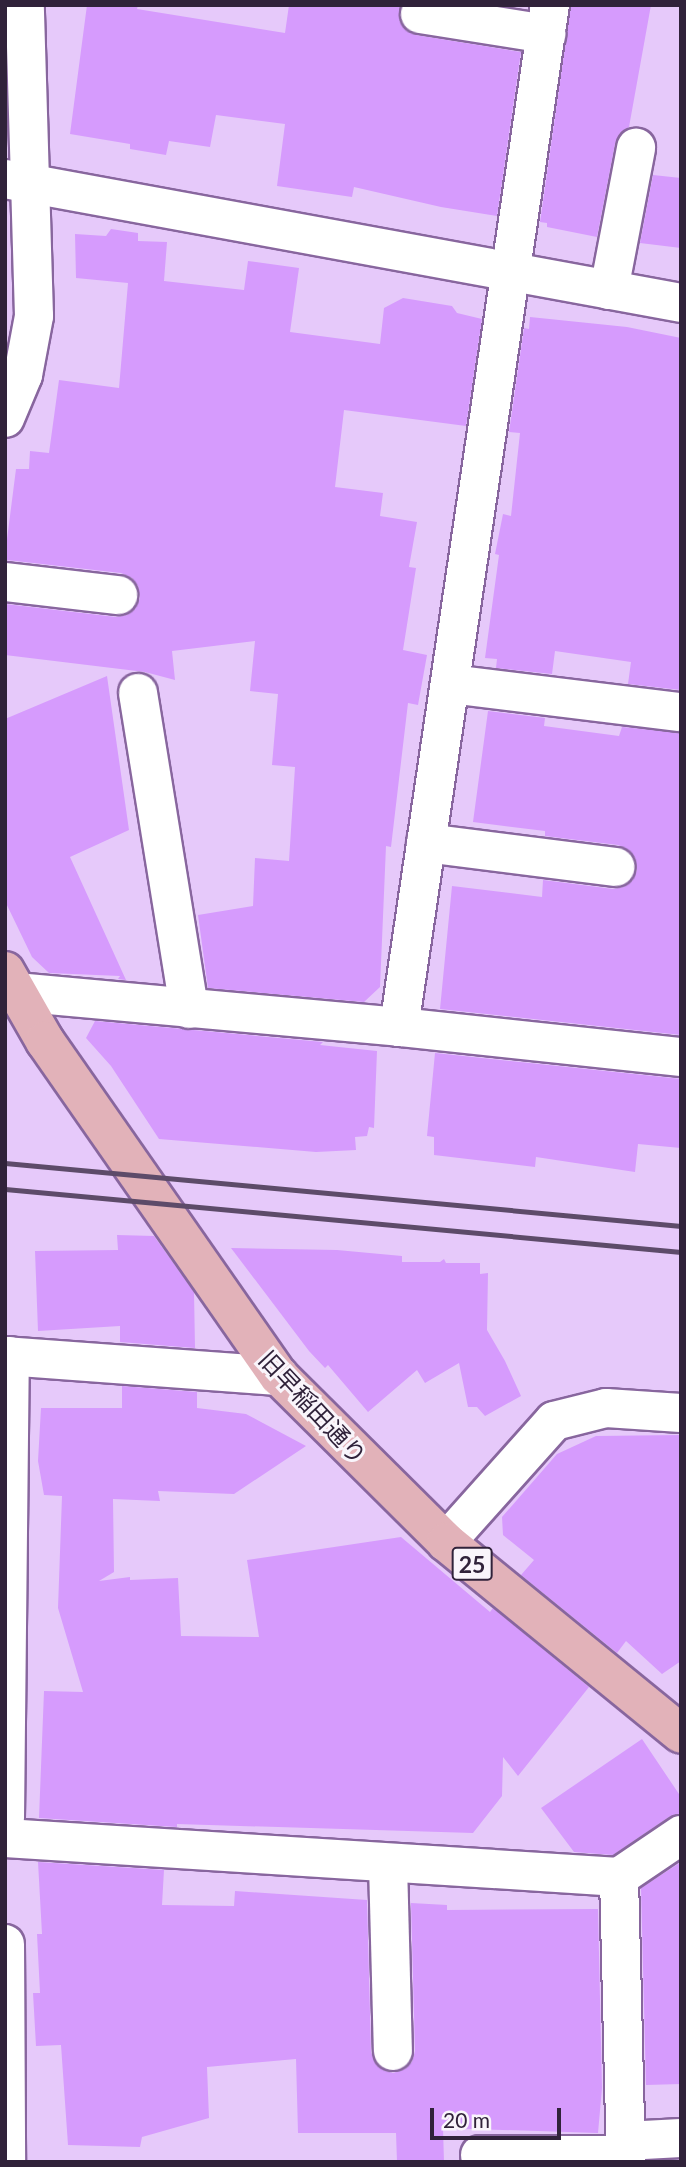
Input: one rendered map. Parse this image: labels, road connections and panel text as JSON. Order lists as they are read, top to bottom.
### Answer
{
  "streets": {
    "main road": ["旧早稲田通り", "25"]
  },
  "scale_bar": "20 m"
}
